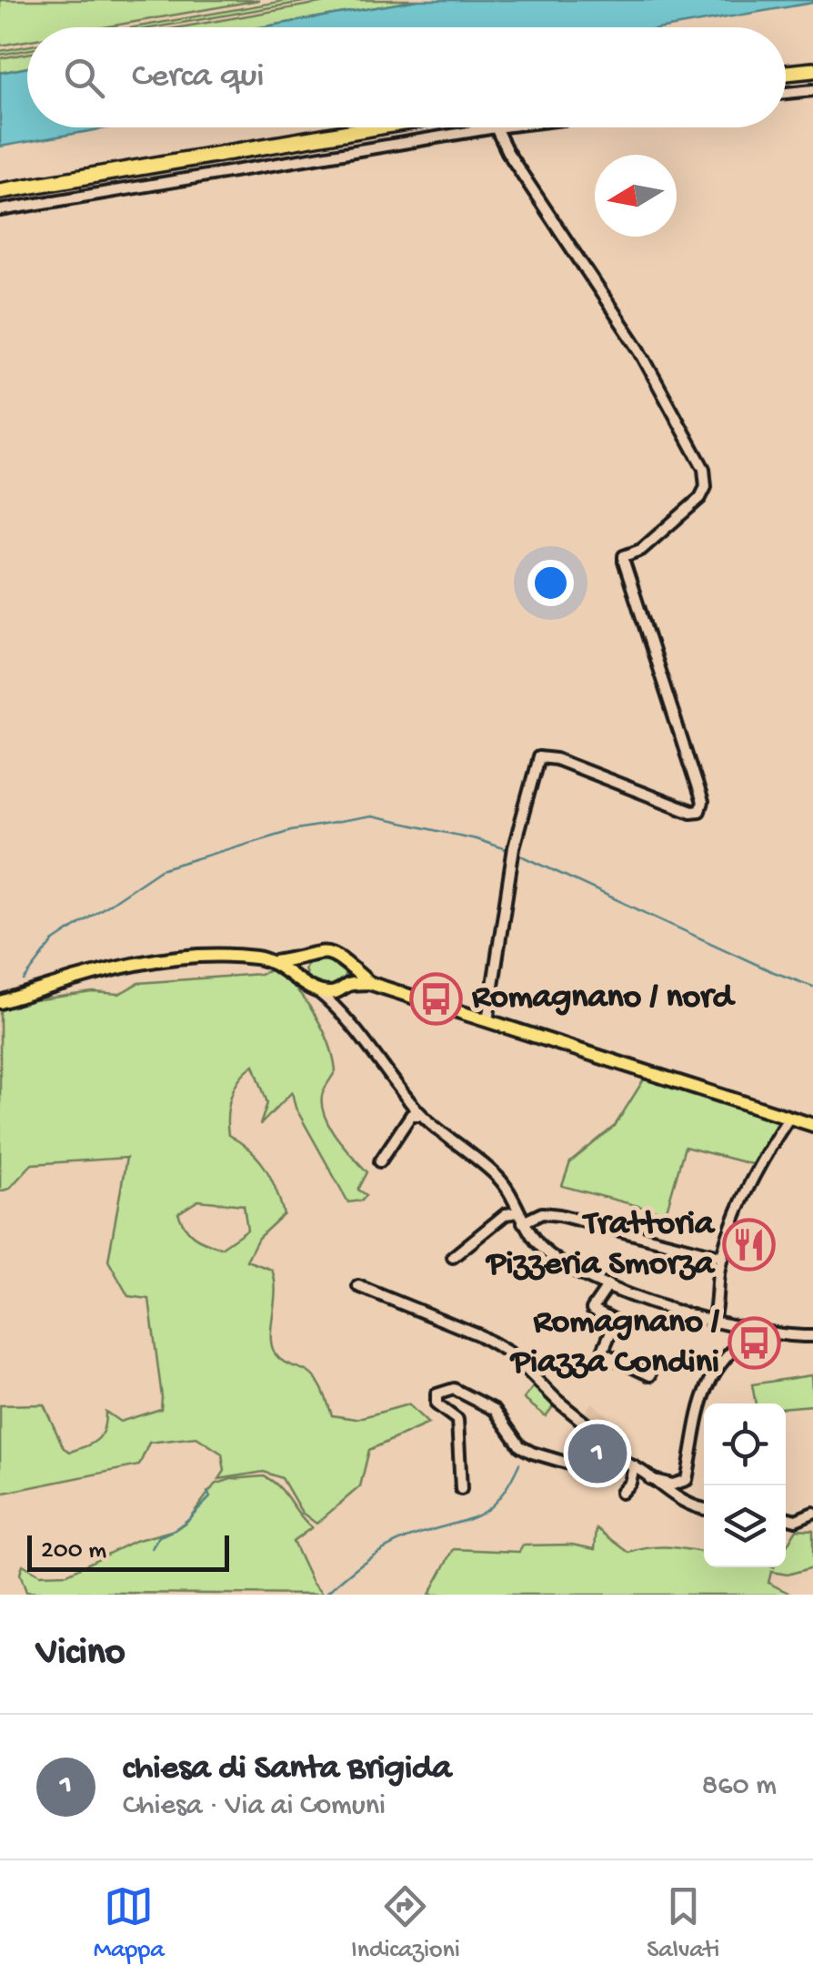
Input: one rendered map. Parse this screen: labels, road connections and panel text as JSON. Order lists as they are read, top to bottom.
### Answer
{
  "places": {
    "bus stop": ["Romagnano / nord", "Romagnano / Piazza Condini"],
    "restaurant": ["Trattoria Pizzeria Smorza"]
  },
  "scale_bar": "200 m",
  "north": "left",
  "page": {
    "search": "Cerca qui",
    "pins": "1",
    "scale": "200 m",
    "heading": "Vicino",
    "list": [
      {
        "mark": "1",
        "name": "chiesa di Santa Brigida",
        "note": "Chiesa · Via ai Comuni",
        "value": "860 m"
      }
    ],
    "nav": ["Mappa", "Indicazioni", "Salvati"]
  }
}
